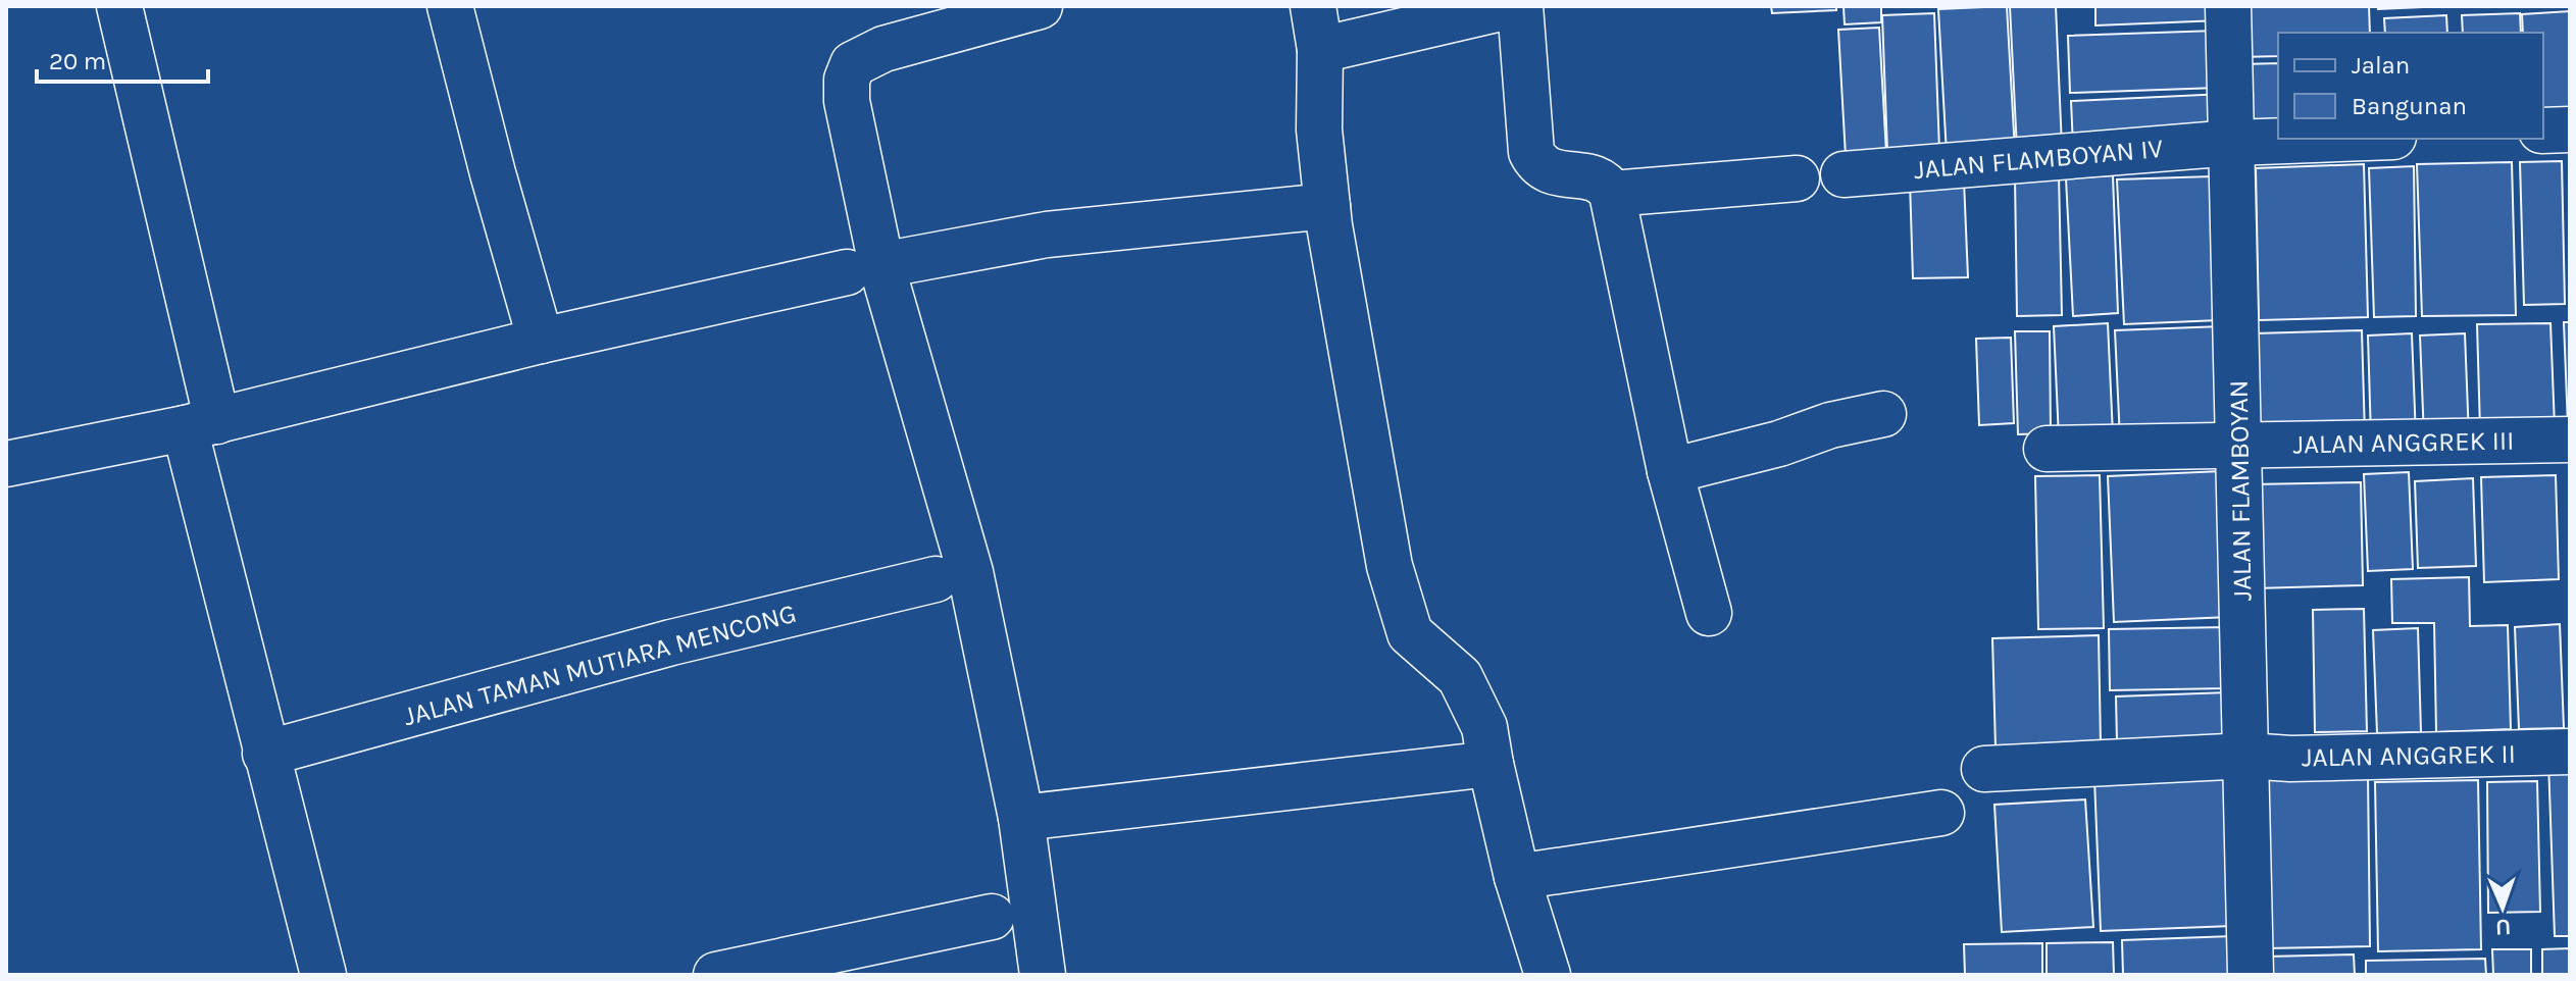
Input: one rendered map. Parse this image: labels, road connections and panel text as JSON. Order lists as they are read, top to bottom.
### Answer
{
  "streets": {
    "street": [
      "JALAN FLAMBOYAN IV",
      "JALAN ANGGREK III",
      "JALAN FLAMBOYAN",
      "JALAN TAMAN MUTIARA MENCONG",
      "JALAN ANGGREK II"
    ]
  },
  "crossings": [
    ["JALAN FLAMBOYAN IV", "JALAN FLAMBOYAN"],
    ["JALAN ANGGREK III", "JALAN FLAMBOYAN"],
    ["JALAN FLAMBOYAN", "JALAN ANGGREK II"]
  ],
  "legend": ["Jalan", "Bangunan"],
  "scale_bar": "20 m",
  "north": "bottom"
}
